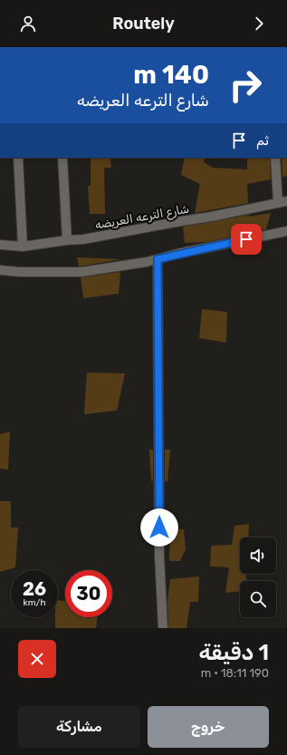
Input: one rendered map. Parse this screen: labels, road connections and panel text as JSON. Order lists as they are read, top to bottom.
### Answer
{
  "streets": {
    "street": ["شارع الترعه العريضه"]
  },
  "page": {
    "header": "Routely",
    "turn": ["140 m", "شارع الترعه العريضه"],
    "then": "ثم",
    "speed": "26 km/h",
    "limit": "30",
    "heading": ["1 دقيقة", "190 m · 18:11"],
    "buttons": ["خروج", "مشاركة"]
  }
}
